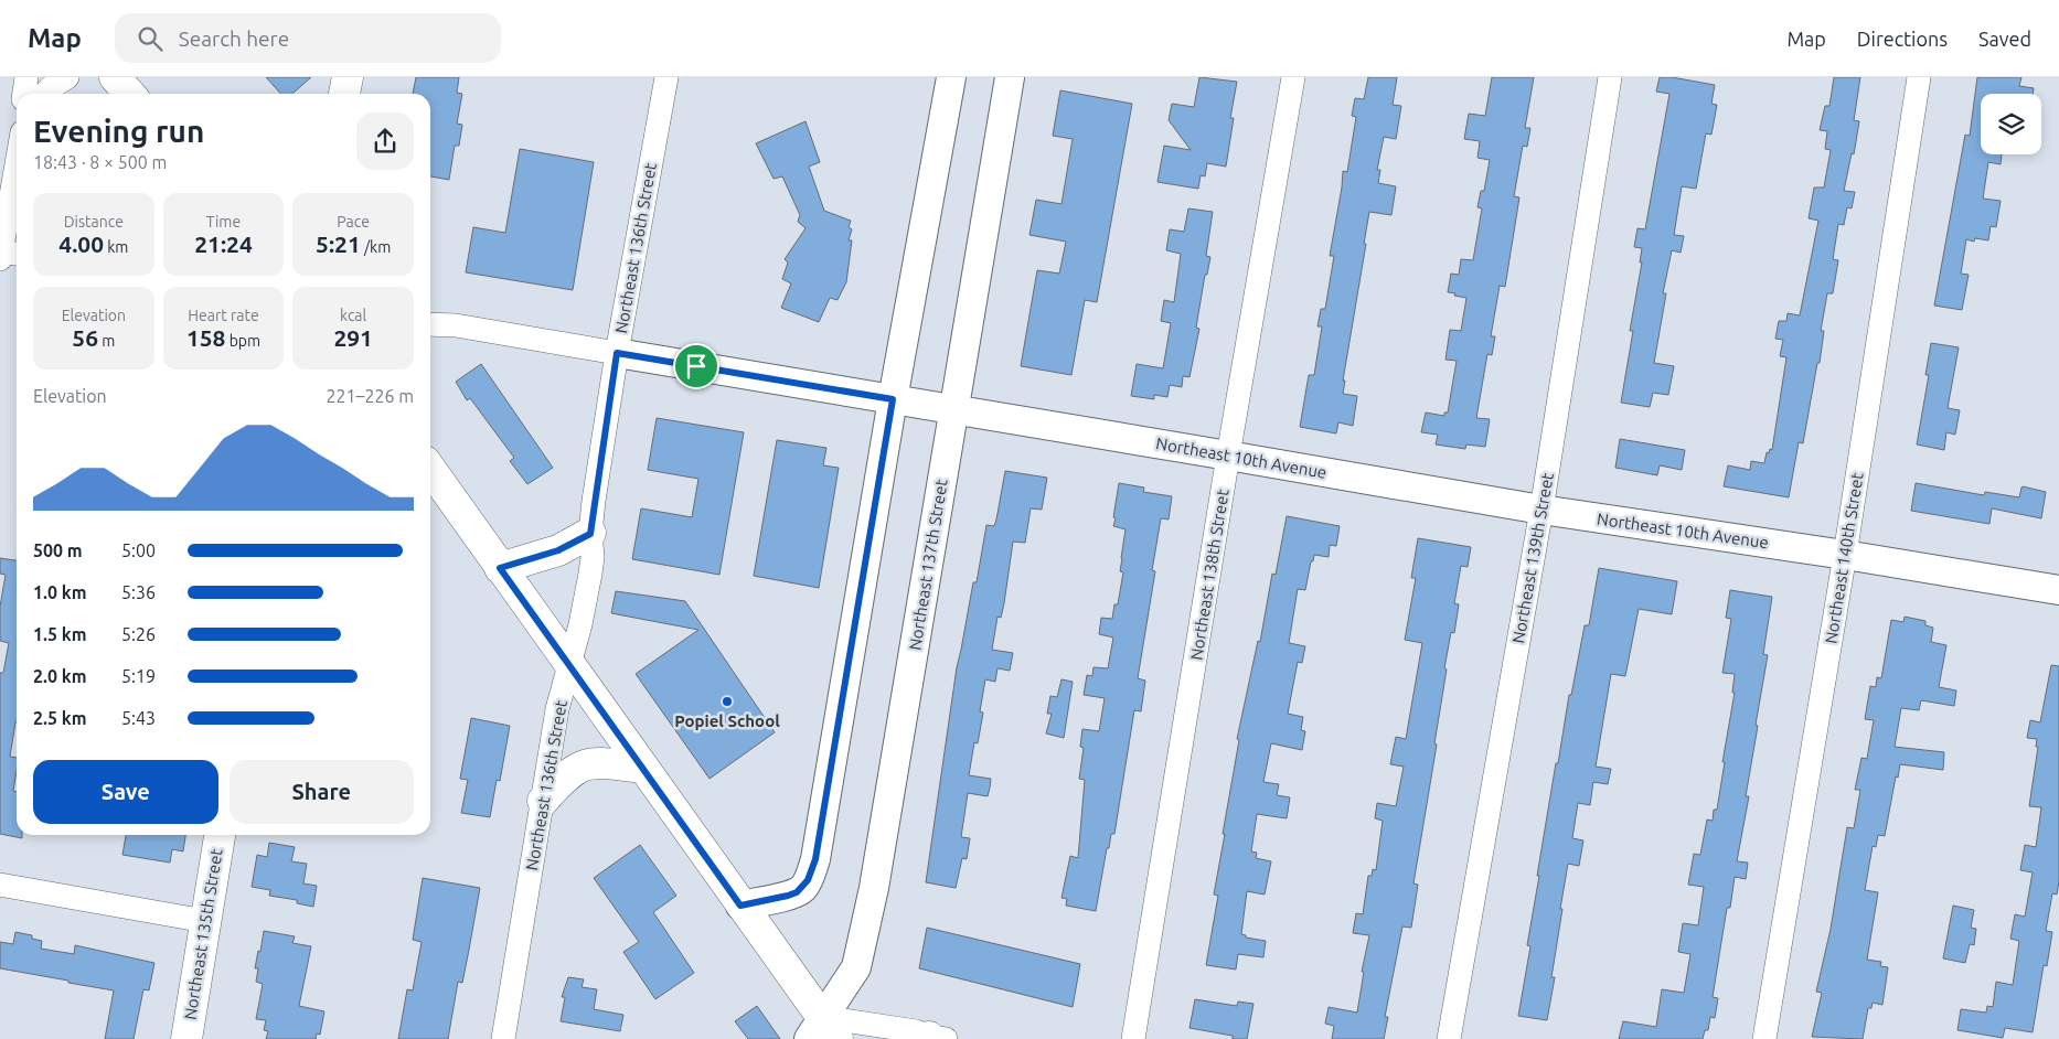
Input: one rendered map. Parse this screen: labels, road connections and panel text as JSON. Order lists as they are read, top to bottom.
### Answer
{
  "streets": {
    "main road": ["Northeast 135th Street"],
    "street": [
      "Northeast 136th Street",
      "Northeast 10th Avenue",
      "Northeast 139th Street",
      "Northeast 140th Street",
      "Northeast 137th Street",
      "Northeast 138th Street"
    ]
  },
  "crossings": [
    ["Northeast 136th Street", "Northeast 10th Avenue"],
    ["Northeast 10th Avenue", "Northeast 139th Street"],
    ["Northeast 10th Avenue", "Northeast 140th Street"],
    ["Northeast 10th Avenue", "Northeast 137th Street"],
    ["Northeast 10th Avenue", "Northeast 138th Street"]
  ],
  "places": ["Popiel School"],
  "page": {
    "header": "Map",
    "search": "Search here",
    "nav": ["Map", "Directions", "Saved"],
    "heading": ["Evening run", "18:43 · 8 × 500 m"],
    "stats": [
      ["Distance", "4.00 km"],
      ["Time", "21:24"],
      ["Pace", "5:21 /km"],
      ["Elevation", "56 m"],
      ["Heart rate", "158 bpm"],
      ["kcal", "291"]
    ],
    "chart": ["Elevation", "221–226 m"],
    "list": [
      {
        "name": "500 m",
        "note": "5:00"
      },
      {
        "name": "1.0 km",
        "note": "5:36"
      },
      {
        "name": "1.5 km",
        "note": "5:26"
      },
      {
        "name": "2.0 km",
        "note": "5:19"
      },
      {
        "name": "2.5 km",
        "note": "5:43"
      }
    ],
    "buttons": ["Save", "Share"]
  }
}
